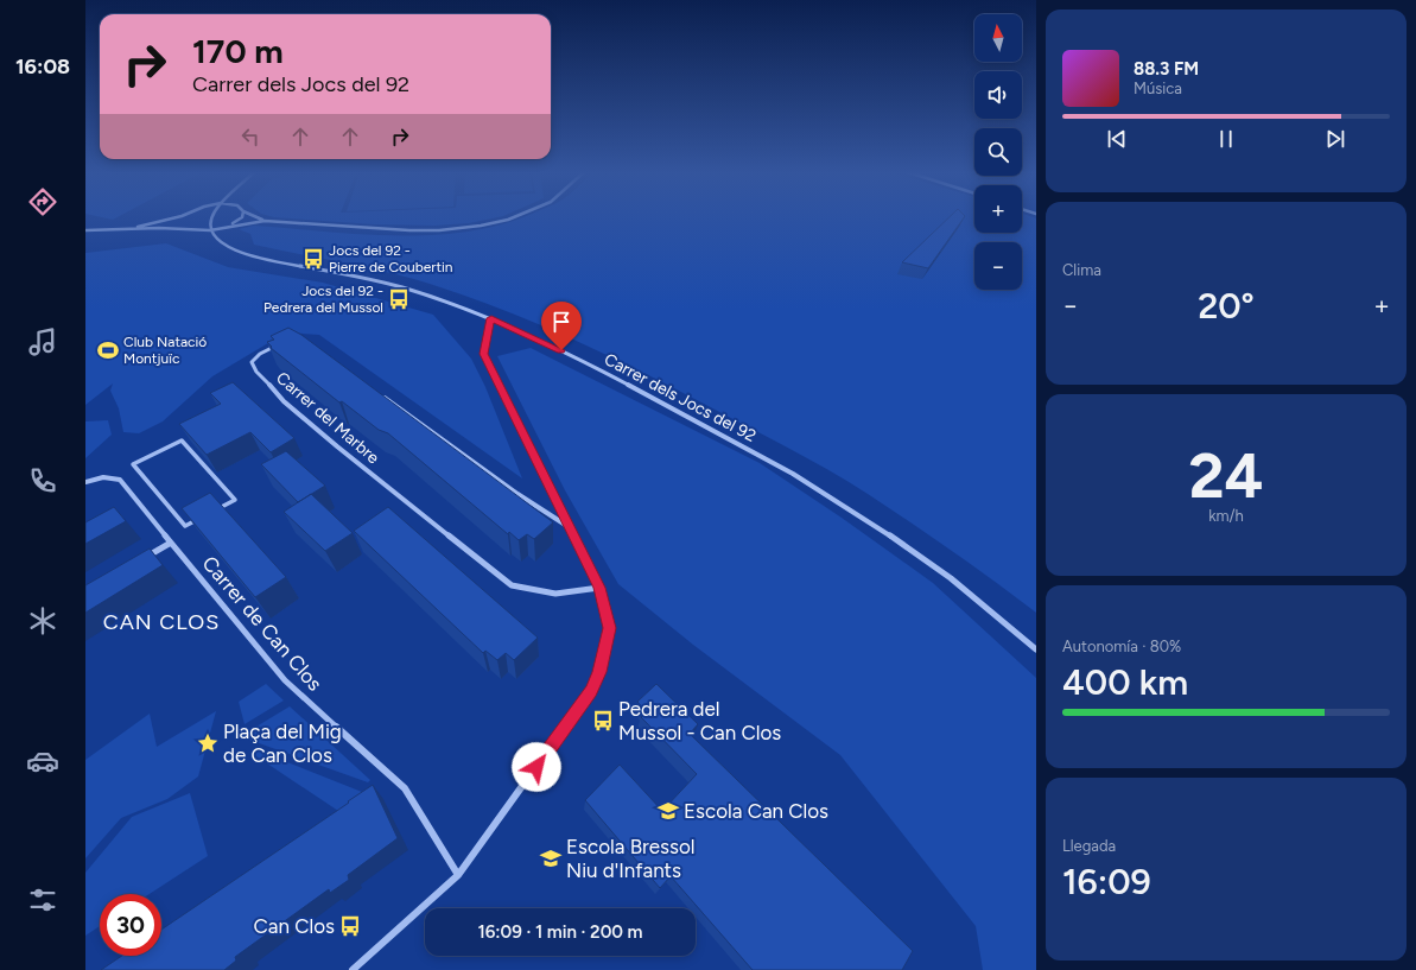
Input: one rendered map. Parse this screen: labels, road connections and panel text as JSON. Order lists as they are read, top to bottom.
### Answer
{
  "streets": {
    "street": ["Carrer dels Jocs del 92", "Carrer del Marbre", "Carrer de Can Clos"]
  },
  "districts": ["CAN CLOS"],
  "places": {
    "bus stop": [
      "Jocs del 92 - Pierre de Coubertin",
      "Jocs del 92 - Pedrera del Mussol",
      "Pedrera del Mussol - Can Clos",
      "Can Clos"
    ],
    "sports": ["Club Natació Montjuïc"],
    "place": ["Plaça del Mig de Can Clos"],
    "school or university": ["Escola Can Clos", "Escola Bressol Niu d'Infants"]
  },
  "north": "top",
  "page": {
    "tabs": "16:08",
    "map_buttons": ["+", "−"],
    "turn": ["170 m", "Carrer dels Jocs del 92"],
    "song": ["88.3 FM", "Música"],
    "tile": [
      "Clima",
      ["24", "km/h"],
      ["Autonomía · 80%", "400 km"],
      ["Llegada", "16:09"]
    ],
    "heat": ["−", "20°", "+"],
    "limit": "30",
    "trip": "16:09 · 1 min · 200 m"
  }
}
